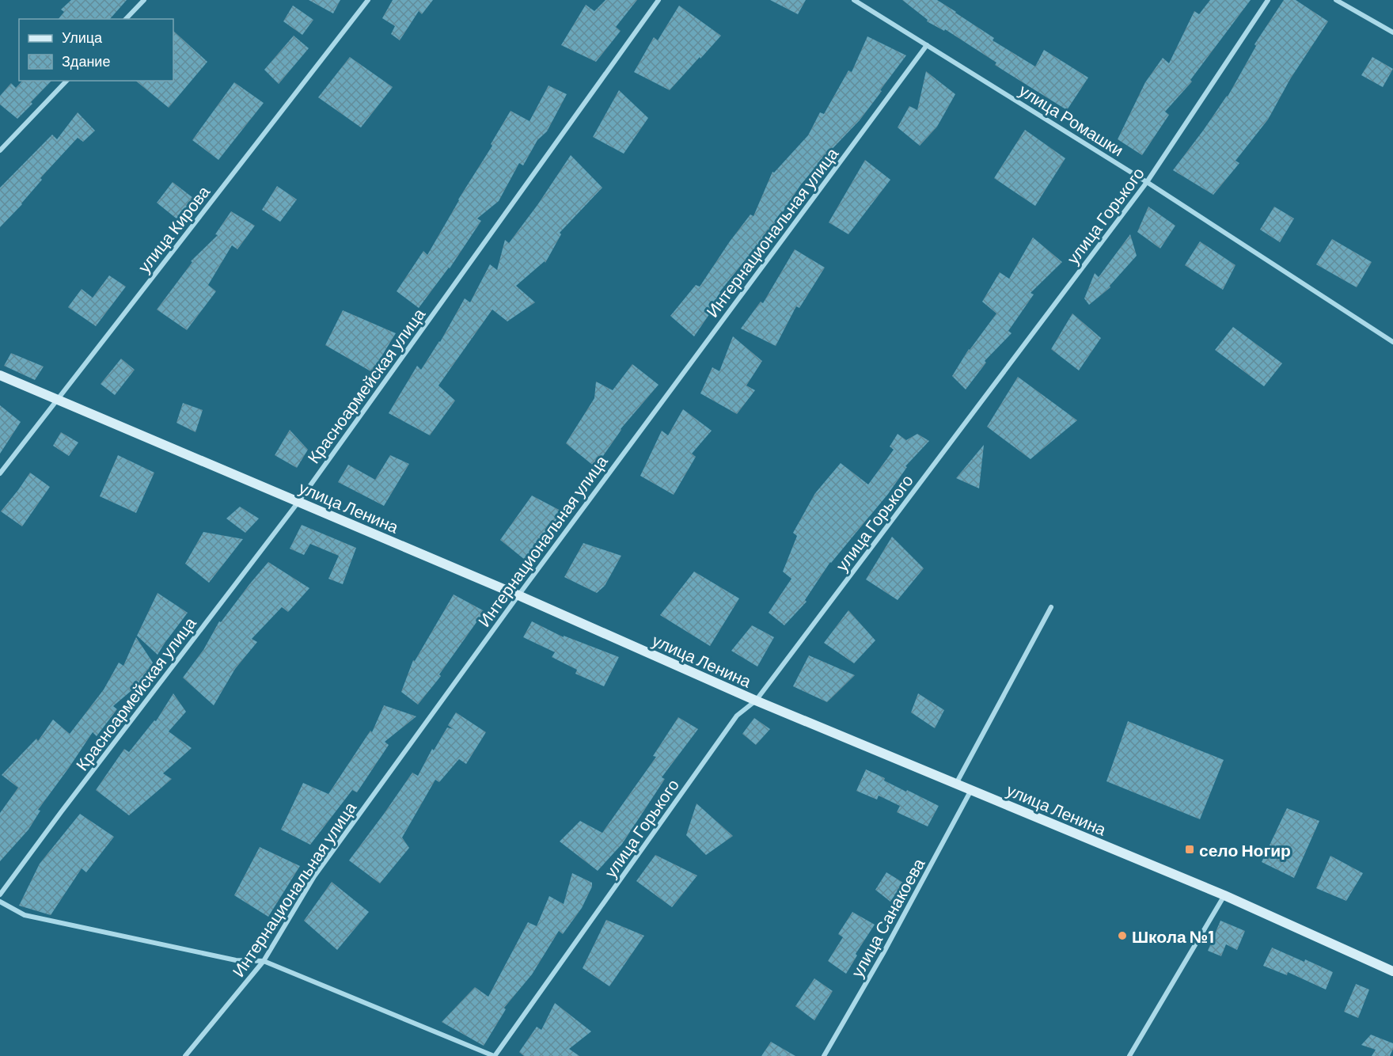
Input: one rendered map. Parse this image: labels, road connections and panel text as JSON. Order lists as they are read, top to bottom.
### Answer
{
  "streets": {
    "street": [
      "улица Ромашки",
      "улица Горького",
      "улица Кирова",
      "Интернациональная улица",
      "Красноармейская улица",
      "улица Ленина",
      "улица Санакоева"
    ]
  },
  "crossings": [
    ["улица Ромашки", "улица Горького"],
    ["улица Ромашки", "Интернациональная улица"],
    ["улица Горького", "улица Ленина"],
    ["улица Кирова", "улица Ленина"],
    ["Интернациональная улица", "улица Ленина"],
    ["Красноармейская улица", "улица Ленина"],
    ["улица Ленина", "улица Санакоева"]
  ],
  "places": {
    "transit": ["село Ногир"],
    "other": ["Школа №1"]
  },
  "legend": ["Улица", "Здание"]
}
